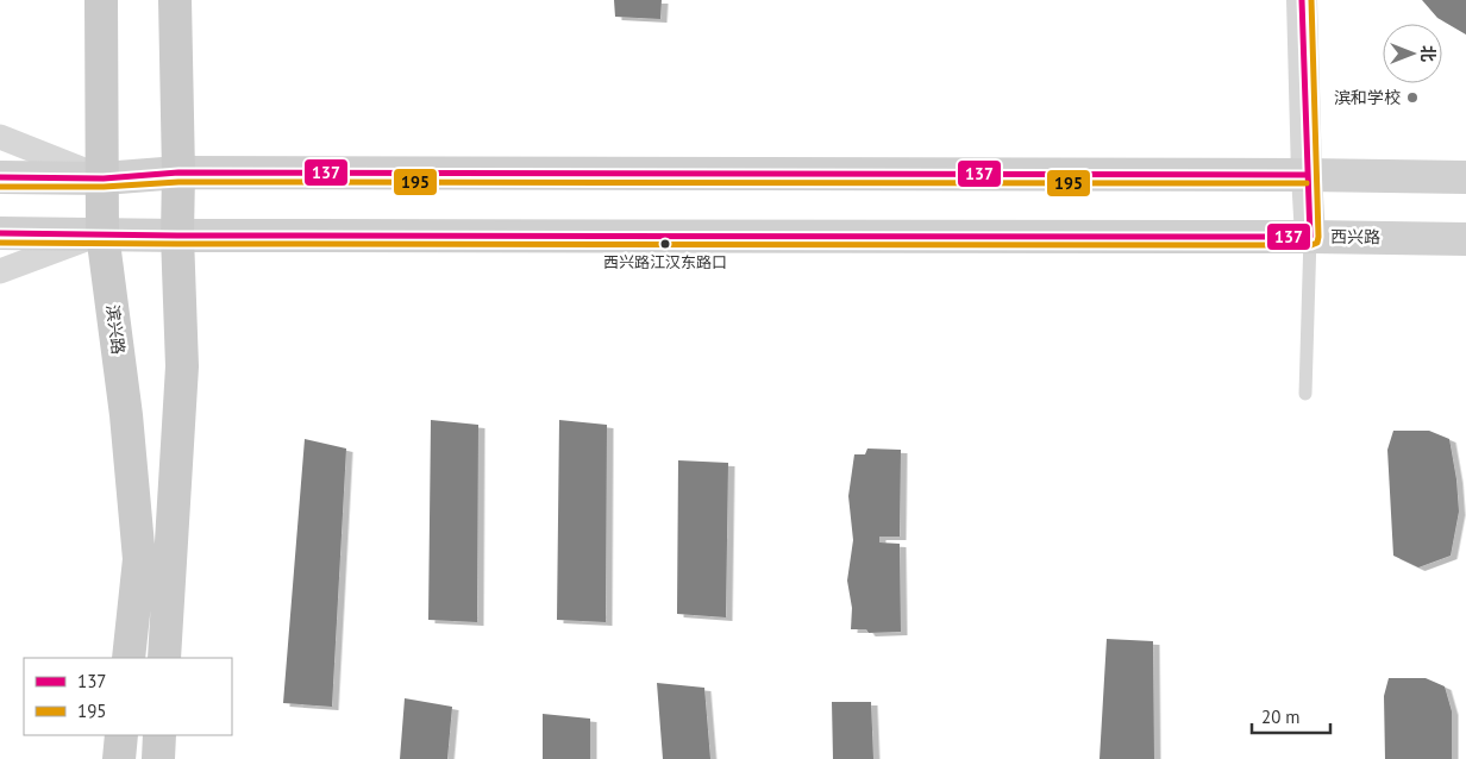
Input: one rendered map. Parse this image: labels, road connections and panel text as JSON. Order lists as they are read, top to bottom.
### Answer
{
  "streets": {
    "main road": ["西兴路", "滨兴路"]
  },
  "crossings": [
    ["西兴路", "滨兴路"]
  ],
  "places": ["滨和学校", "西兴路江汉东路口"],
  "lines": ["transit line 137", "transit line 195"],
  "legend": ["137", "195"],
  "scale_bar": "20 m",
  "north": "right"
}
